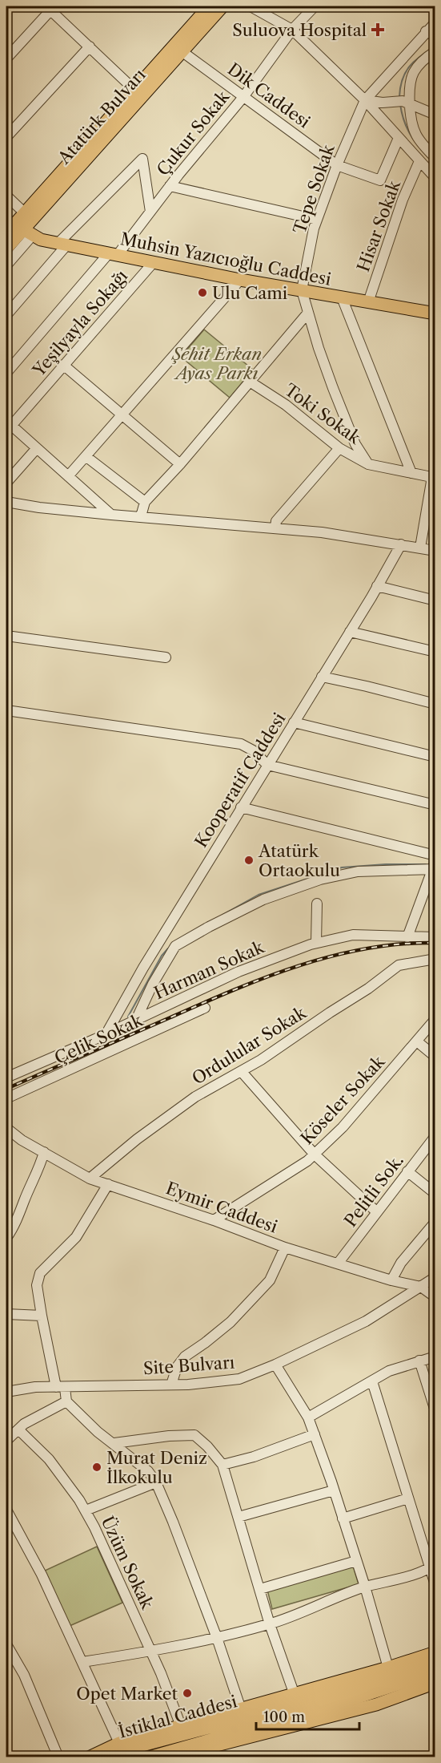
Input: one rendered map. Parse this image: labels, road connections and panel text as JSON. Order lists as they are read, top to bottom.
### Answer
{
  "streets": {
    "highway": ["İstiklal Caddesi"],
    "main road": ["Atatürk Bulvarı", "Muhsin Yazıcıoğlu Caddesi"],
    "street": [
      "Dik Caddesi",
      "Çukur Sokak",
      "Tepe Sokak",
      "Hisar Sokak",
      "Yeşilyayla Sokağı",
      "Toki Sokak",
      "Kooperatif Caddesi",
      "Harman Sokak",
      "Çelik Sokak",
      "Ordulular Sokak",
      "Köseler Sokak",
      "Pelitli Sok.",
      "Eymir Caddesi",
      "Site Bulvarı",
      "Üzüm Sokak"
    ]
  },
  "crossings": [
    ["Dik Caddesi", "Atatürk Bulvarı"],
    ["Dik Caddesi", "Çukur Sokak"],
    ["Dik Caddesi", "Tepe Sokak"],
    ["Atatürk Bulvarı", "Muhsin Yazıcıoğlu Caddesi"],
    ["Çukur Sokak", "Muhsin Yazıcıoğlu Caddesi"],
    ["Tepe Sokak", "Muhsin Yazıcıoğlu Caddesi"],
    ["Hisar Sokak", "Muhsin Yazıcıoğlu Caddesi"],
    ["Muhsin Yazıcıoğlu Caddesi", "Yeşilyayla Sokağı"],
    ["Kooperatif Caddesi", "Harman Sokak"],
    ["Ordulular Sokak", "Eymir Caddesi"],
    ["Köseler Sokak", "Eymir Caddesi"],
    ["Pelitli Sok.", "Eymir Caddesi"],
    ["Eymir Caddesi", "Site Bulvarı"]
  ],
  "parks": ["Şehit Erkan Ayas Parkı"],
  "places": {
    "health": ["Suluova Hospital"],
    "other": [
      "Ulu Cami",
      "Atatürk Ortaokulu",
      "Murat Deniz İlkokulu",
      "Opet Market"
    ]
  },
  "scale_bar": "100 m"
}
